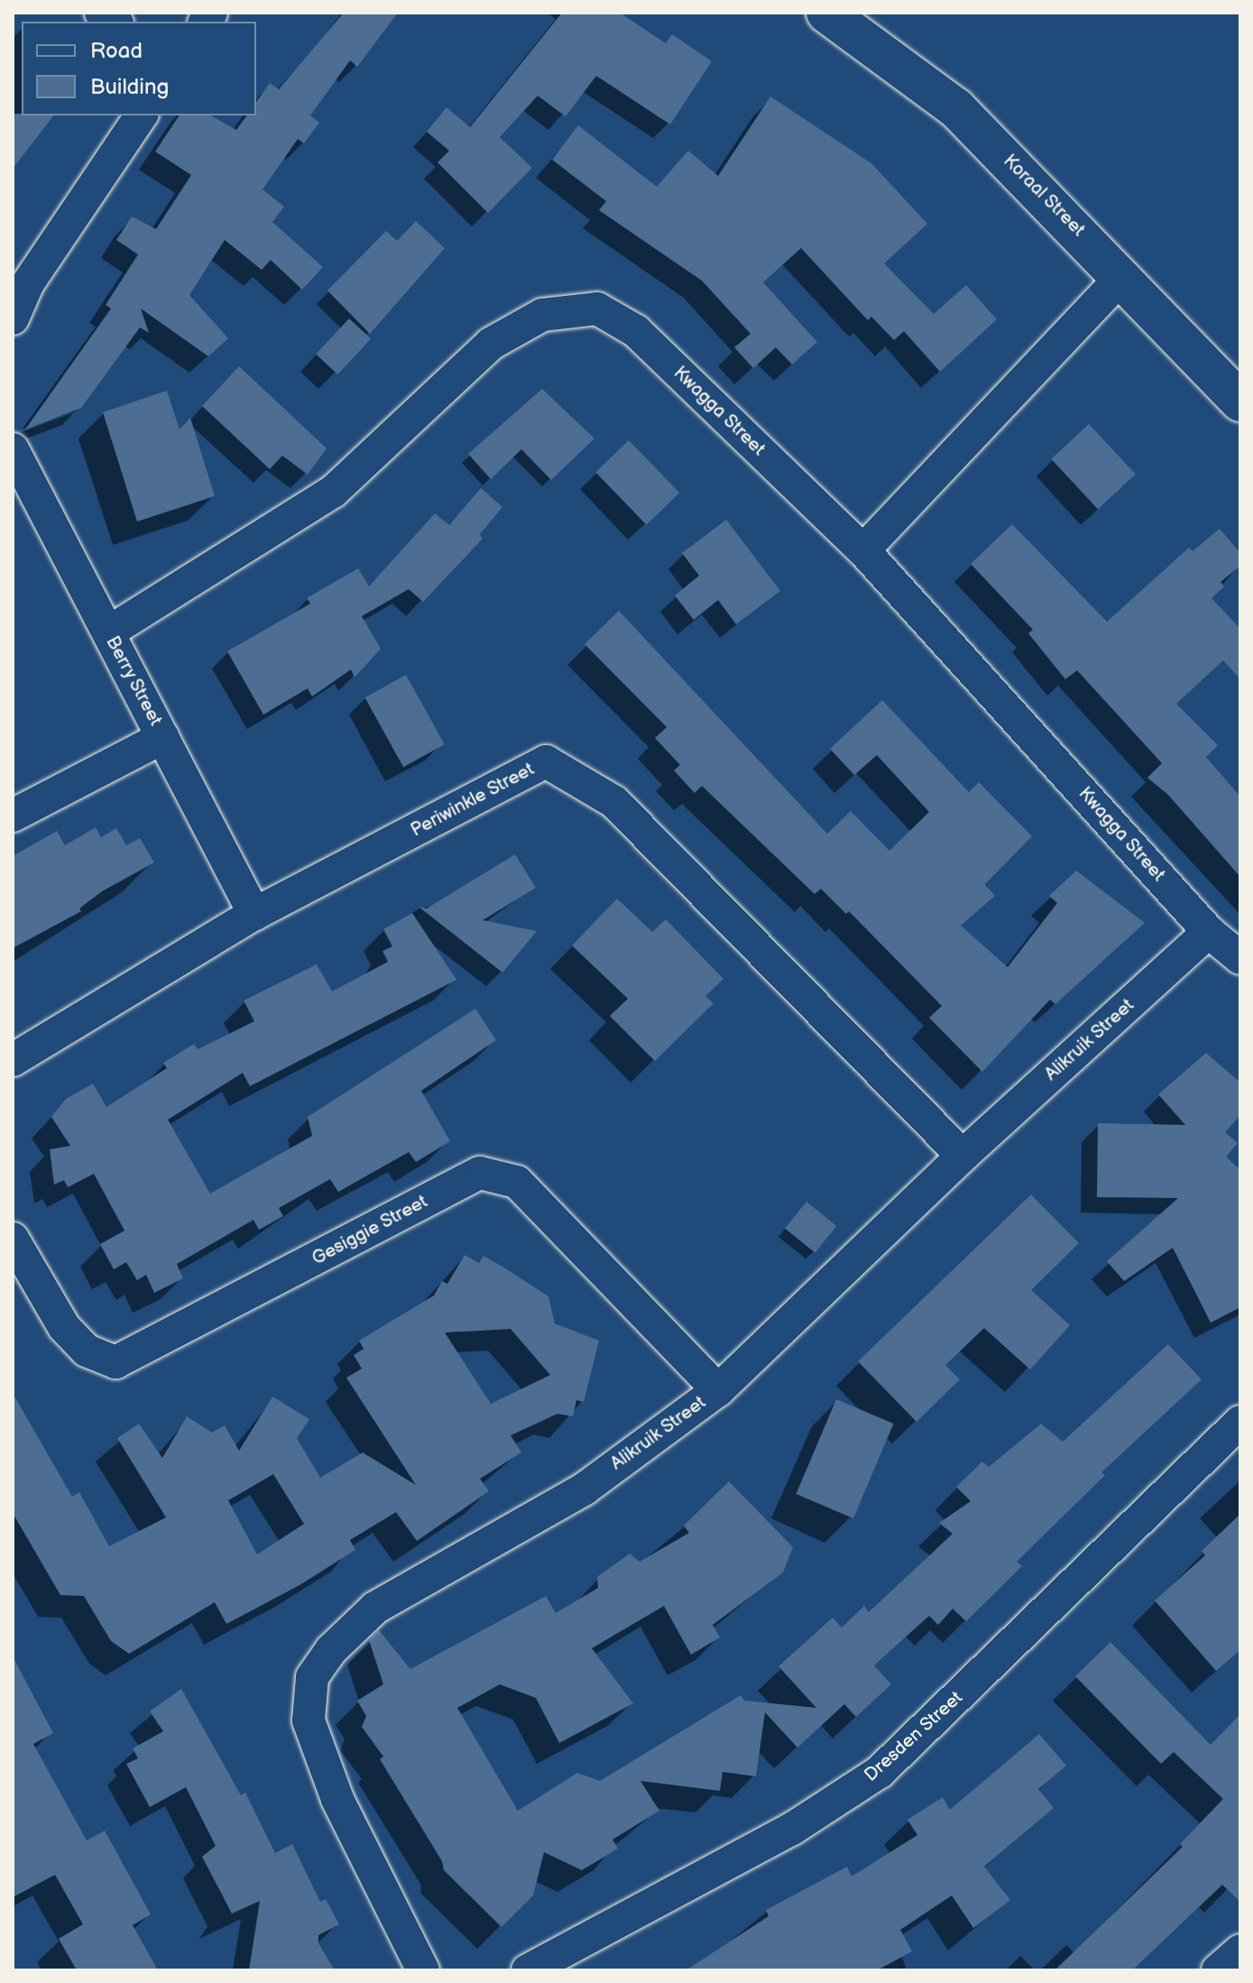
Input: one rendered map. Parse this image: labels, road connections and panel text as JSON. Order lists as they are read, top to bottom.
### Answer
{
  "streets": {
    "street": [
      "Koraal Street",
      "Kwagga Street",
      "Berry Street",
      "Periwinkle Street",
      "Alikruik Street",
      "Gesiggie Street",
      "Dresden Street"
    ]
  },
  "crossings": [
    ["Kwagga Street", "Berry Street"],
    ["Kwagga Street", "Alikruik Street"],
    ["Berry Street", "Periwinkle Street"],
    ["Periwinkle Street", "Alikruik Street"],
    ["Alikruik Street", "Gesiggie Street"]
  ],
  "legend": ["Road", "Building"]
}
